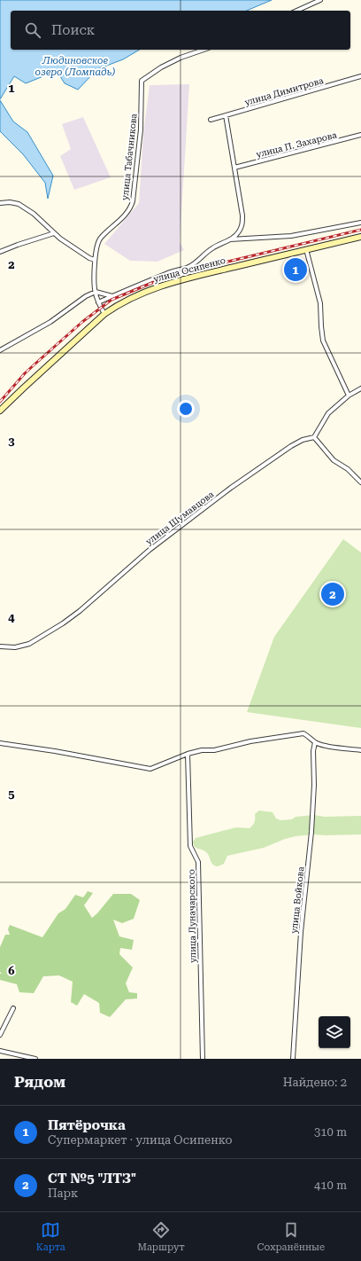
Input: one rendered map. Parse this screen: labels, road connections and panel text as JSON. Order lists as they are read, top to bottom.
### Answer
{
  "streets": {
    "street": [
      "улица Димитрова",
      "улица П. Захарова",
      "улица Табачникова",
      "улица Осипенко",
      "улица Шумавцова",
      "улица Войкова",
      "улица Луначарского"
    ]
  },
  "crossings": [
    ["улица Табачникова", "улица Осипенко"]
  ],
  "water": ["Людиновское озеро (Ломпадь)"],
  "page": {
    "search": "Поиск",
    "pins": ["1", "2"],
    "heading": ["Рядом", "Найдено: 2"],
    "list": [
      {
        "mark": "1",
        "name": "Пятёрочка",
        "note": "Супермаркет · улица Осипенко",
        "value": "310 m"
      },
      {
        "mark": "2",
        "name": "СТ №5 \"ЛТЗ\"",
        "note": "Парк",
        "value": "410 m"
      }
    ],
    "nav": ["Карта", "Маршрут", "Сохранённые"]
  },
  "grid": {
    "rows": [
      "1",
      "2",
      "3",
      "4",
      "5",
      "6"
    ]
  }
}
